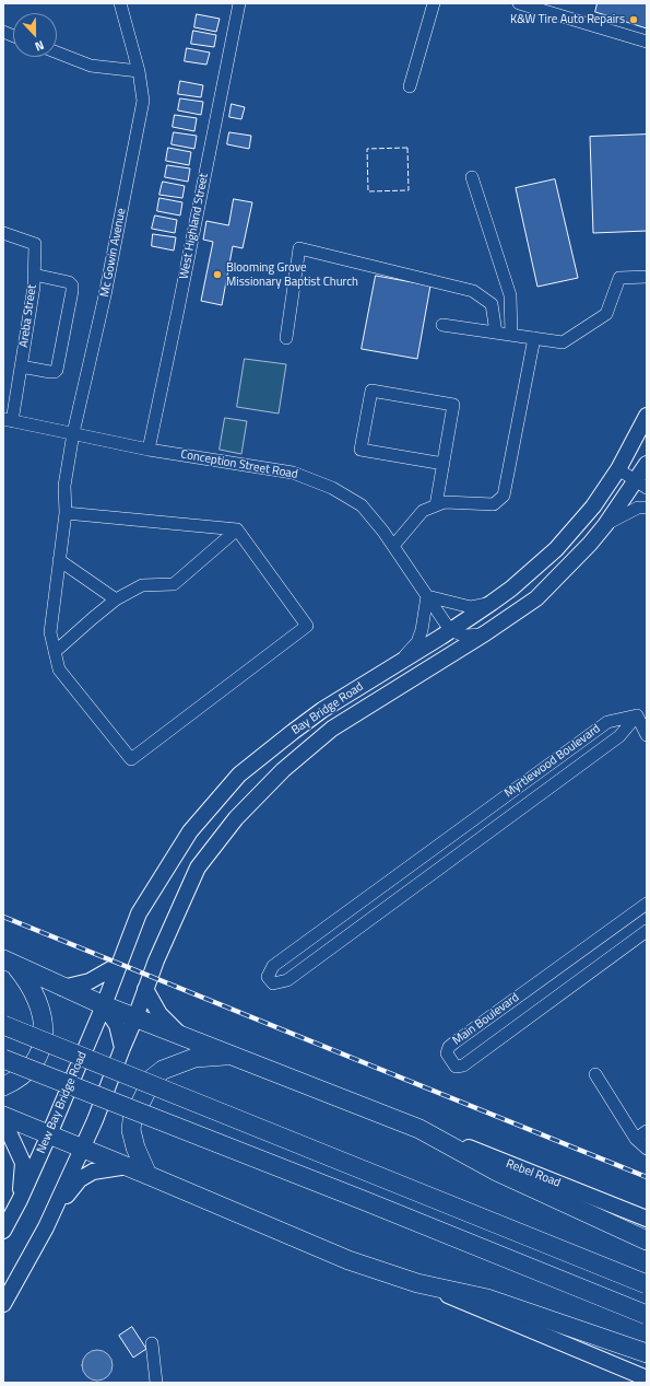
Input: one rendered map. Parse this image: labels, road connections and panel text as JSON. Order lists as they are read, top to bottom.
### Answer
{
  "streets": {
    "main road": ["Bay Bridge Road", "New Bay Bridge Road", "Rebel Road"],
    "street": [
      "West Highland Street",
      "Mc Gowin Avenue",
      "Areba Street",
      "Conception Street Road",
      "Myrtlewood Boulevard",
      "Main Boulevard"
    ]
  },
  "crossings": [
    ["West Highland Street", "Conception Street Road"],
    ["Mc Gowin Avenue", "Conception Street Road"],
    ["Areba Street", "Conception Street Road"],
    ["Conception Street Road", "Bay Bridge Road"],
    ["Bay Bridge Road", "New Bay Bridge Road"]
  ],
  "places": ["K&W Tire Auto Repairs", "Blooming Grove Missionary Baptist Church"],
  "north": "bottom"
}
